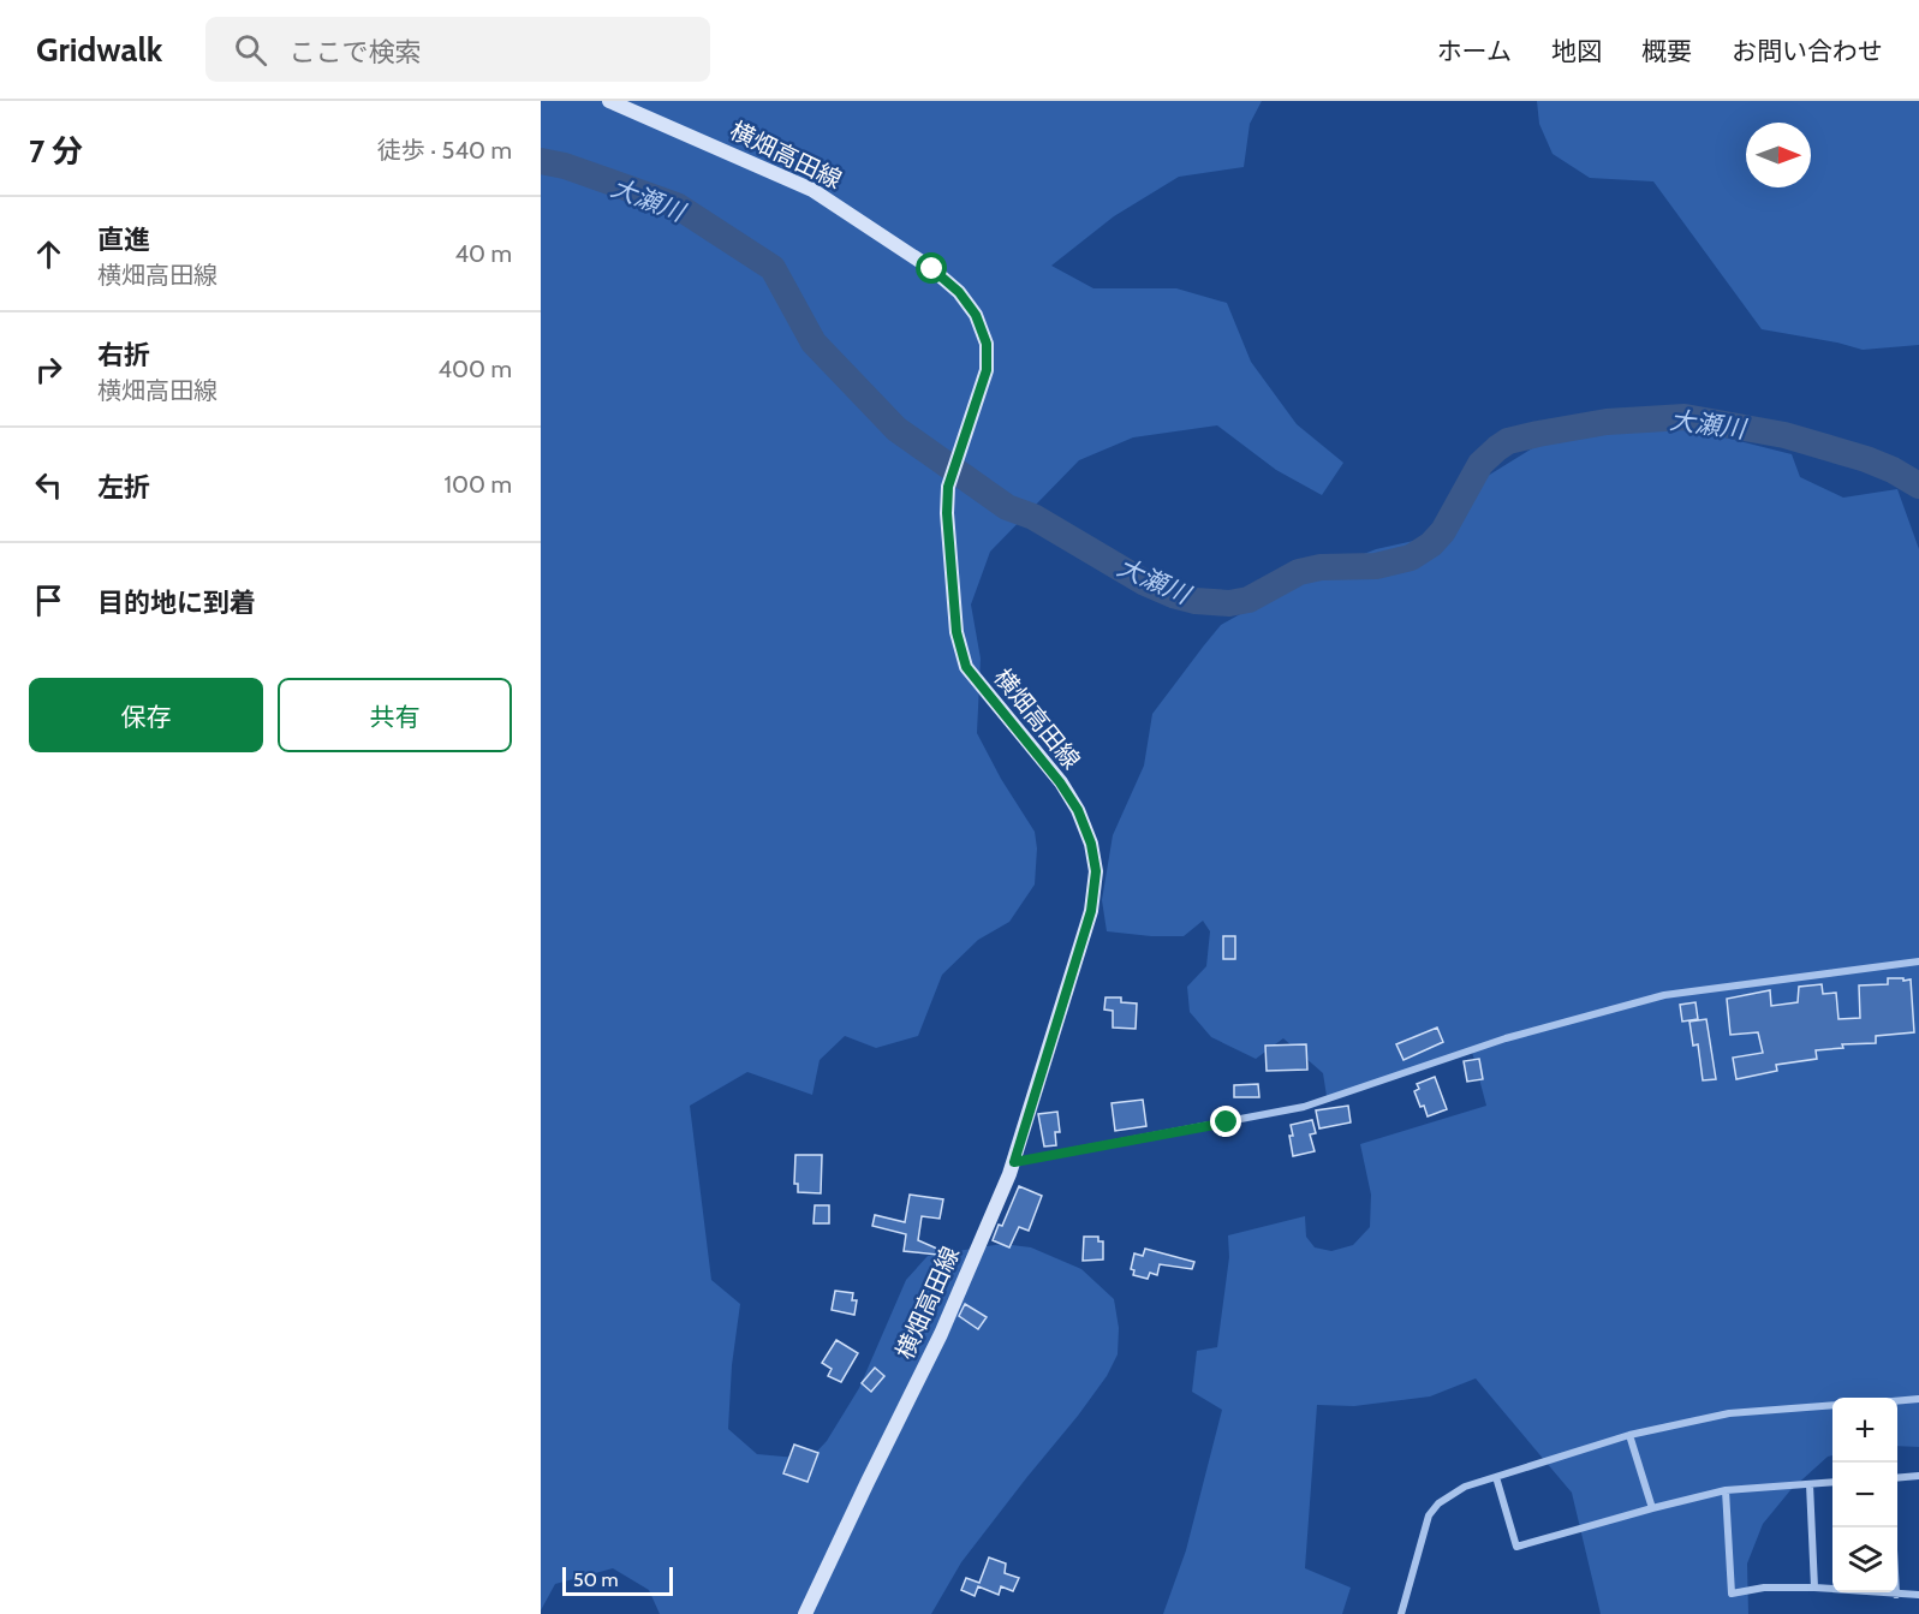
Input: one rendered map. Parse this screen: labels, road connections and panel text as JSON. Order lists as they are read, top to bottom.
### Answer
{
  "streets": {
    "main road": ["横畑高田線"]
  },
  "water": ["大瀬川"],
  "scale_bar": "50 m",
  "north": "right",
  "page": {
    "header": "Gridwalk",
    "search": "ここで検索",
    "nav": [
      "ホーム",
      "地図",
      "概要",
      "お問い合わせ"
    ],
    "heading": ["7 分", "徒歩 · 540 m"],
    "list": [
      ["直進", "横畑高田線", "40 m"],
      ["右折", "横畑高田線", "400 m"],
      ["左折", "100 m"],
      "目的地に到着"
    ],
    "buttons": ["保存", "共有"],
    "map_buttons": ["+", "−"],
    "scale": "50 m"
  }
}
